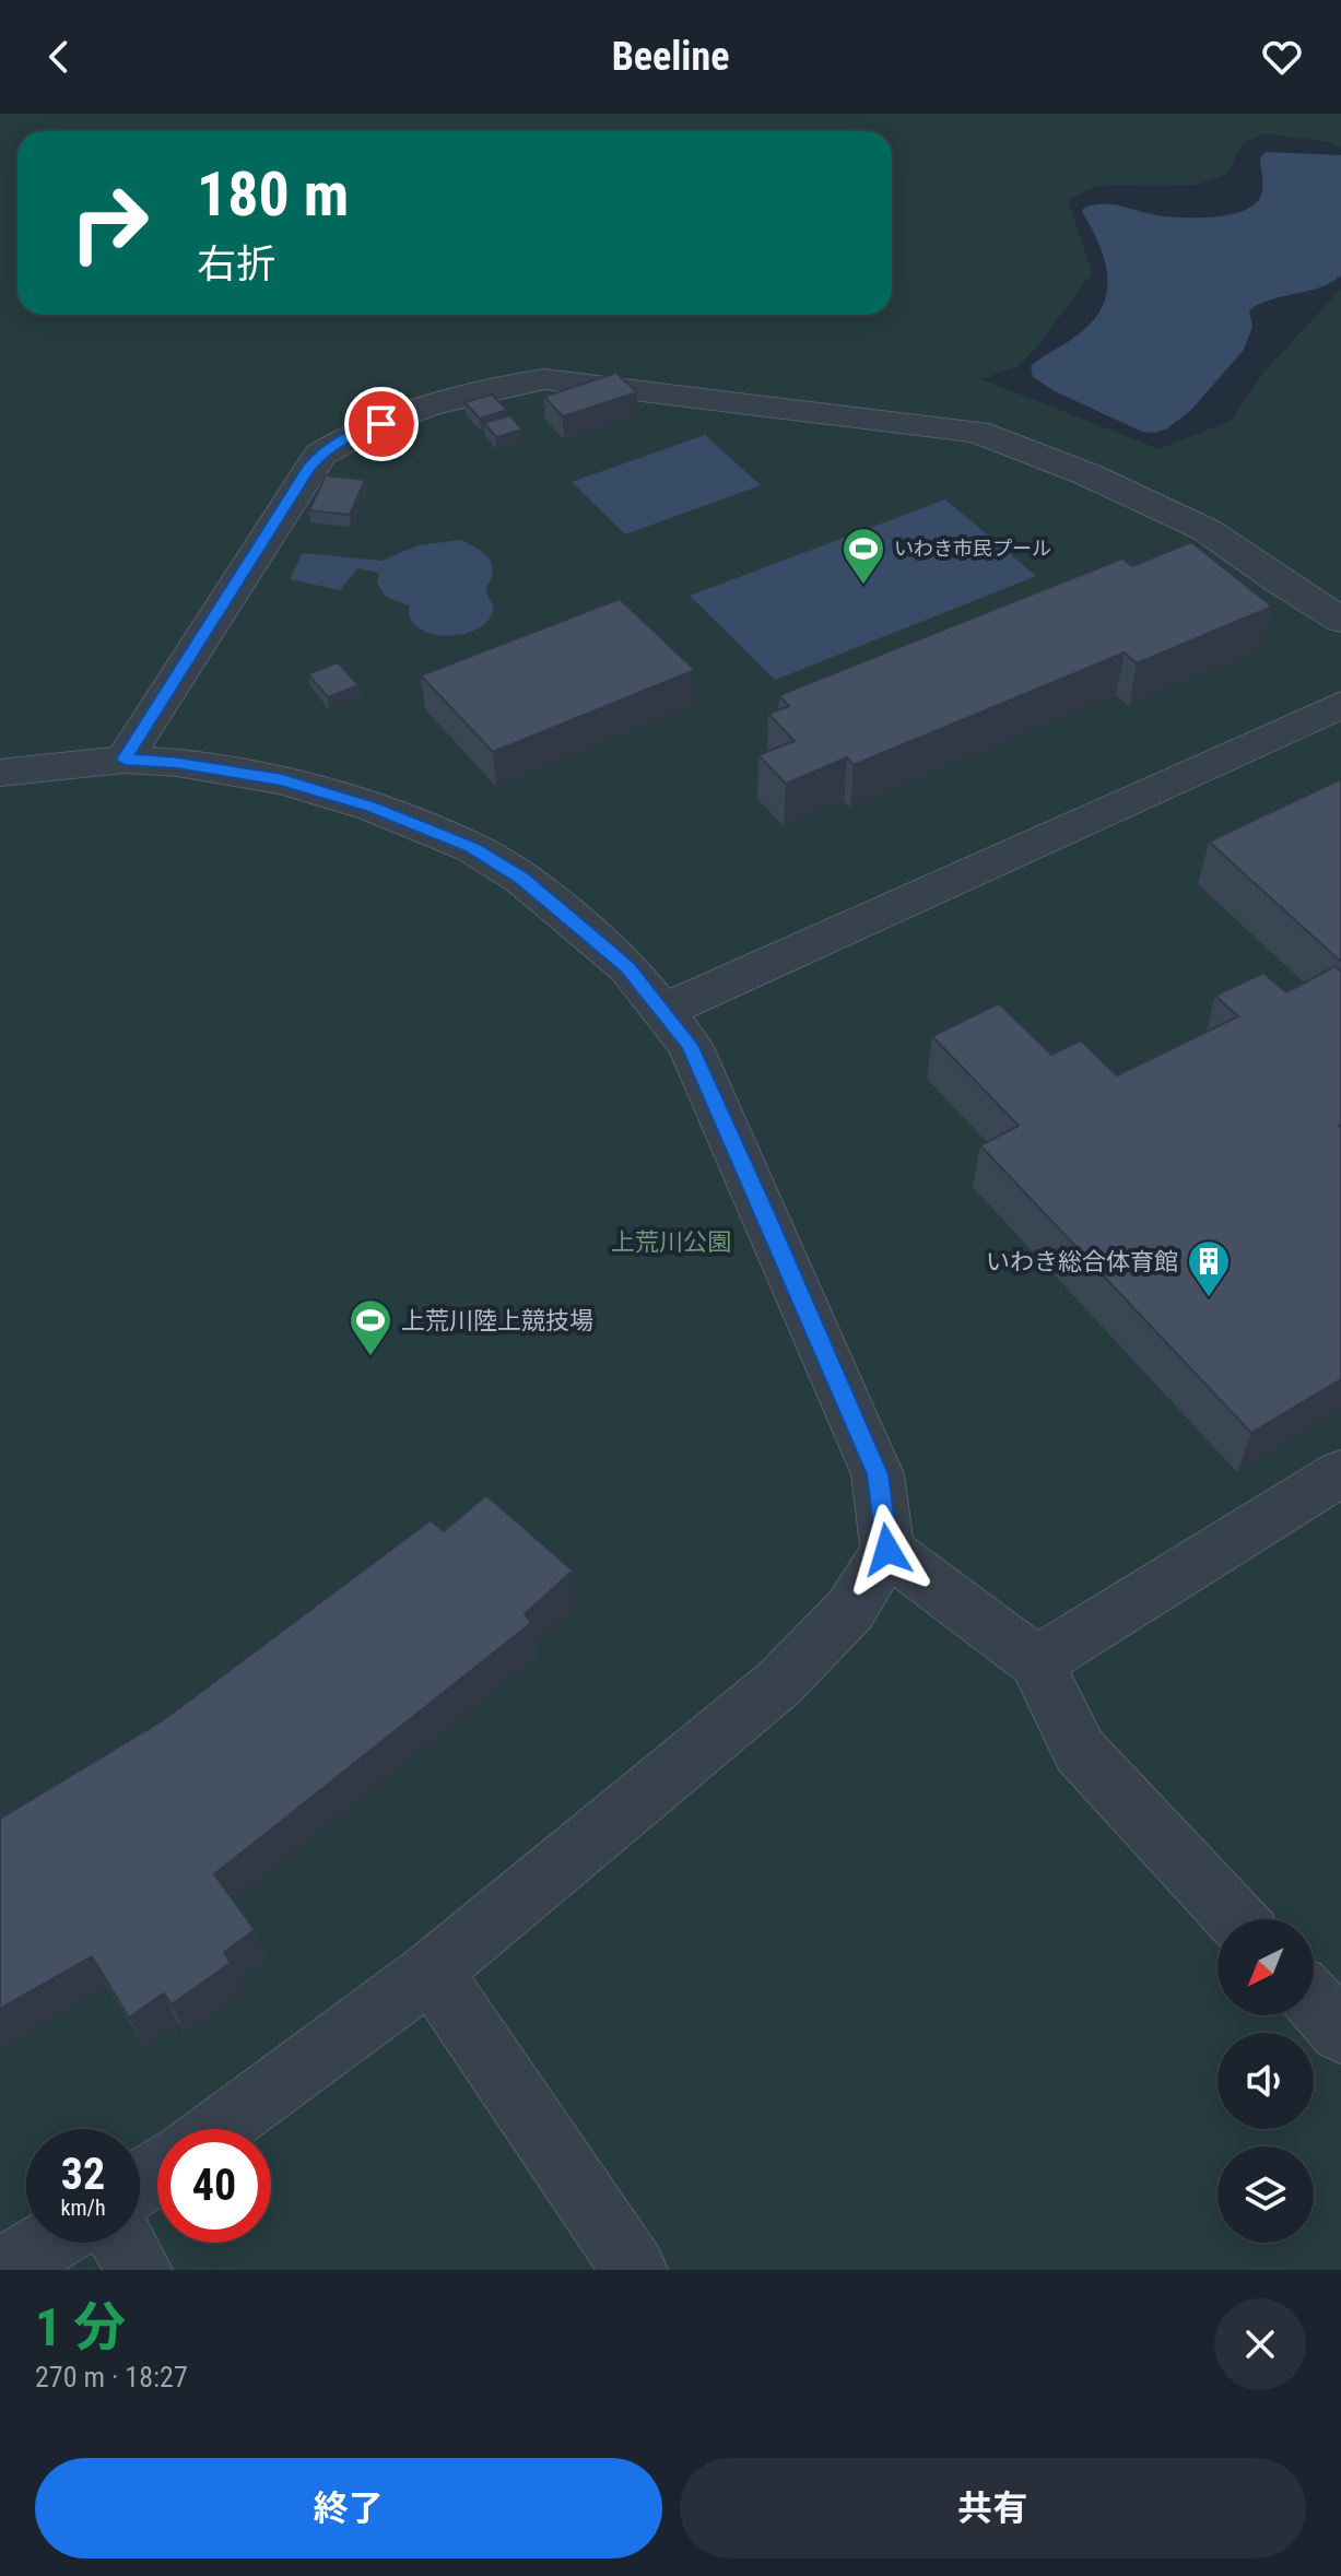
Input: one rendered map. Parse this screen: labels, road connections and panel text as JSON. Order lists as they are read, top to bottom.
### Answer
{
  "parks": ["上荒川公園"],
  "places": {
    "sports": ["いわき市民プール", "上荒川陸上競技場"],
    "building": ["いわき総合体育館"]
  },
  "north": "bottom left",
  "page": {
    "header": "Beeline",
    "turn": ["180 m", "右折"],
    "speed": "32 km/h",
    "limit": "40",
    "heading": ["1 分", "270 m · 18:27"],
    "buttons": ["終了", "共有"]
  }
}
